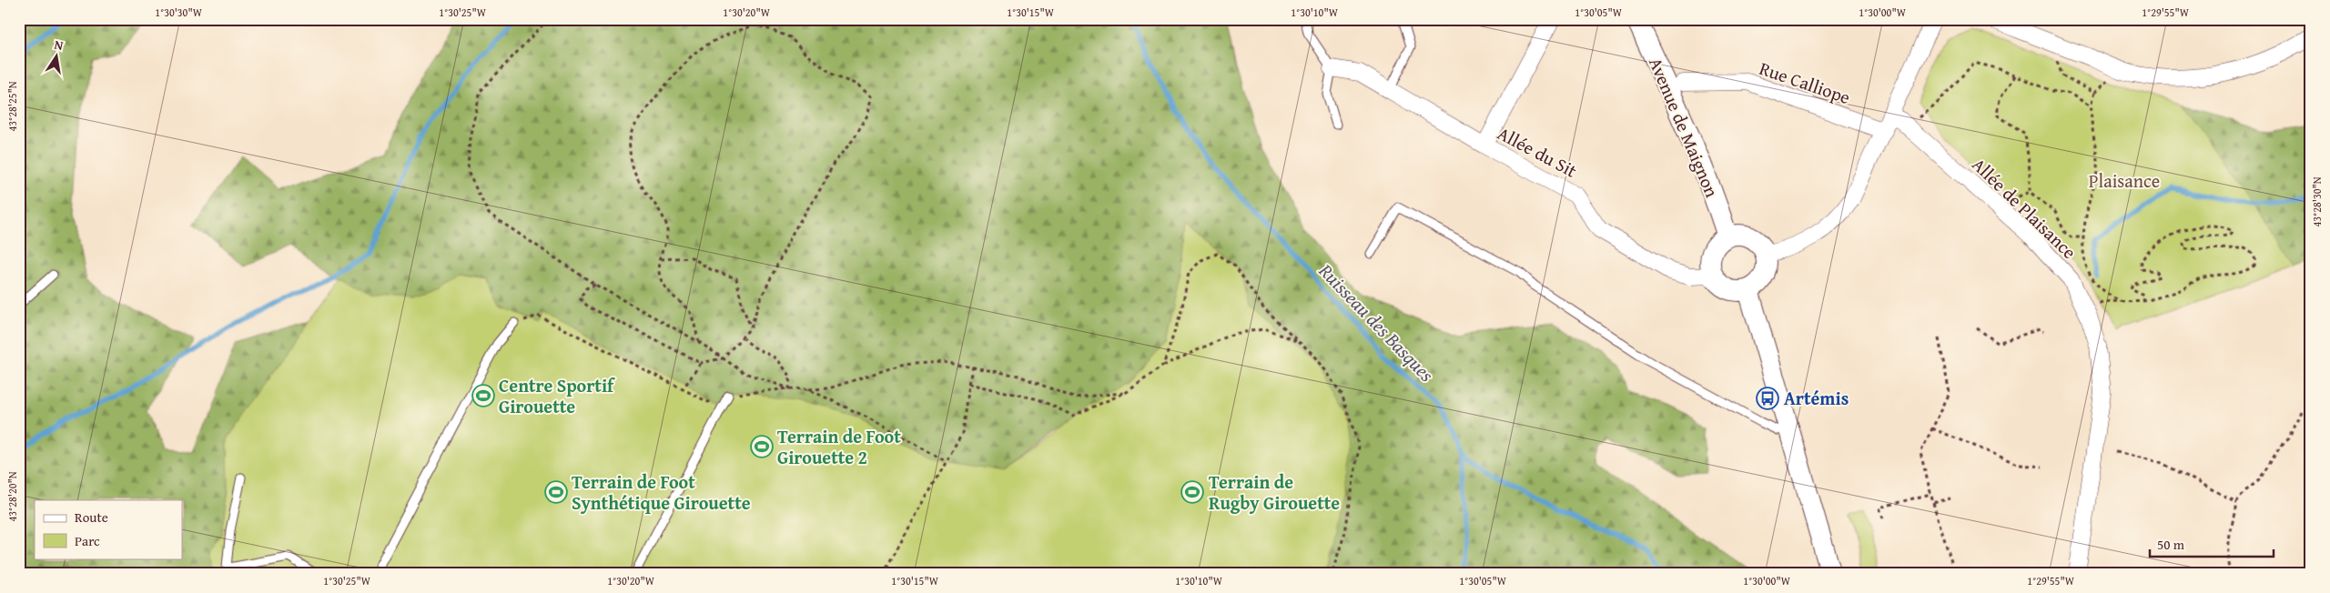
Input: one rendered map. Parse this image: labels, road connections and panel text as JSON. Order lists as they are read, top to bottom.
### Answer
{
  "streets": {
    "street": [
      "Rue Calliope",
      "Avenue de Maignon",
      "Allée du Sit",
      "Allée de Plaisance"
    ]
  },
  "crossings": [
    ["Rue Calliope", "Allée de Plaisance"],
    ["Avenue de Maignon", "Allée du Sit"]
  ],
  "water": ["Ruisseau des Basques"],
  "parks": ["Plaisance"],
  "places": {
    "sports": [
      "Centre Sportif Girouette",
      "Terrain de Foot Girouette 2",
      "Terrain de Foot Synthétique Girouette",
      "Terrain de Rugby Girouette"
    ],
    "bus stop": ["Artémis"]
  },
  "legend": ["Route", "Parc"],
  "scale_bar": "50 m",
  "north": "top",
  "coordinates": [
    "1°30'30\"W",
    "1°30'25\"W",
    "1°30'20\"W",
    "1°30'15\"W",
    "1°30'10\"W",
    "1°30'05\"W",
    "1°30'00\"W",
    "1°29'55\"W",
    "43°28'25\"N",
    "43°28'30\"N",
    "43°28'20\"N"
  ]
}
